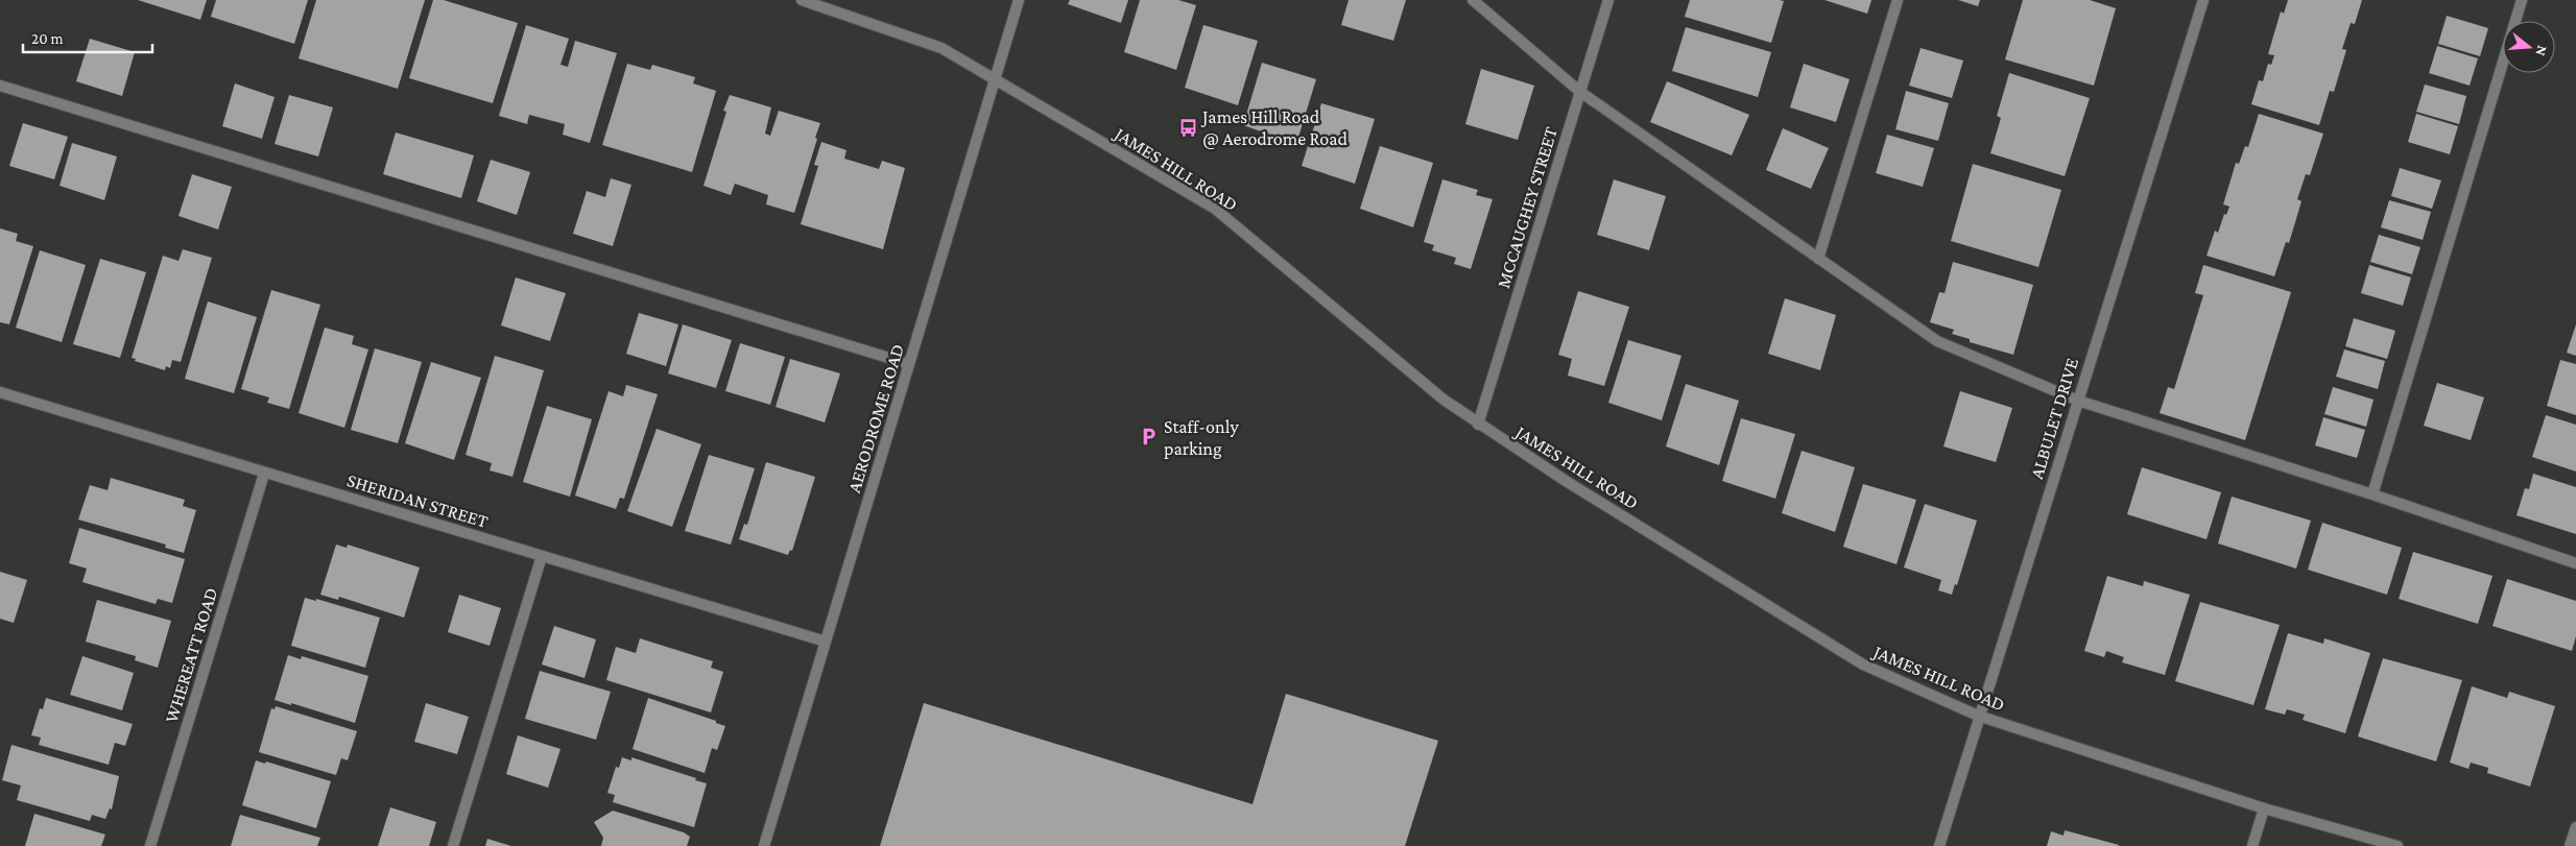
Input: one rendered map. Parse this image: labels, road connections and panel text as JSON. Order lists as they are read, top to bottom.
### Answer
{
  "streets": {
    "street": [
      "JAMES HILL ROAD",
      "MCCAUGHEY STREET",
      "AERODROME ROAD",
      "ALBULET DRIVE",
      "SHERIDAN STREET",
      "WHEREATT ROAD"
    ]
  },
  "crossings": [
    ["JAMES HILL ROAD", "MCCAUGHEY STREET"],
    ["JAMES HILL ROAD", "AERODROME ROAD"],
    ["JAMES HILL ROAD", "ALBULET DRIVE"],
    ["AERODROME ROAD", "SHERIDAN STREET"],
    ["SHERIDAN STREET", "WHEREATT ROAD"]
  ],
  "places": {
    "bus stop": ["James Hill Road @ Aerodrome Road"],
    "parking": ["Staff-only parking"]
  },
  "scale_bar": "20 m",
  "north": "right"
}
